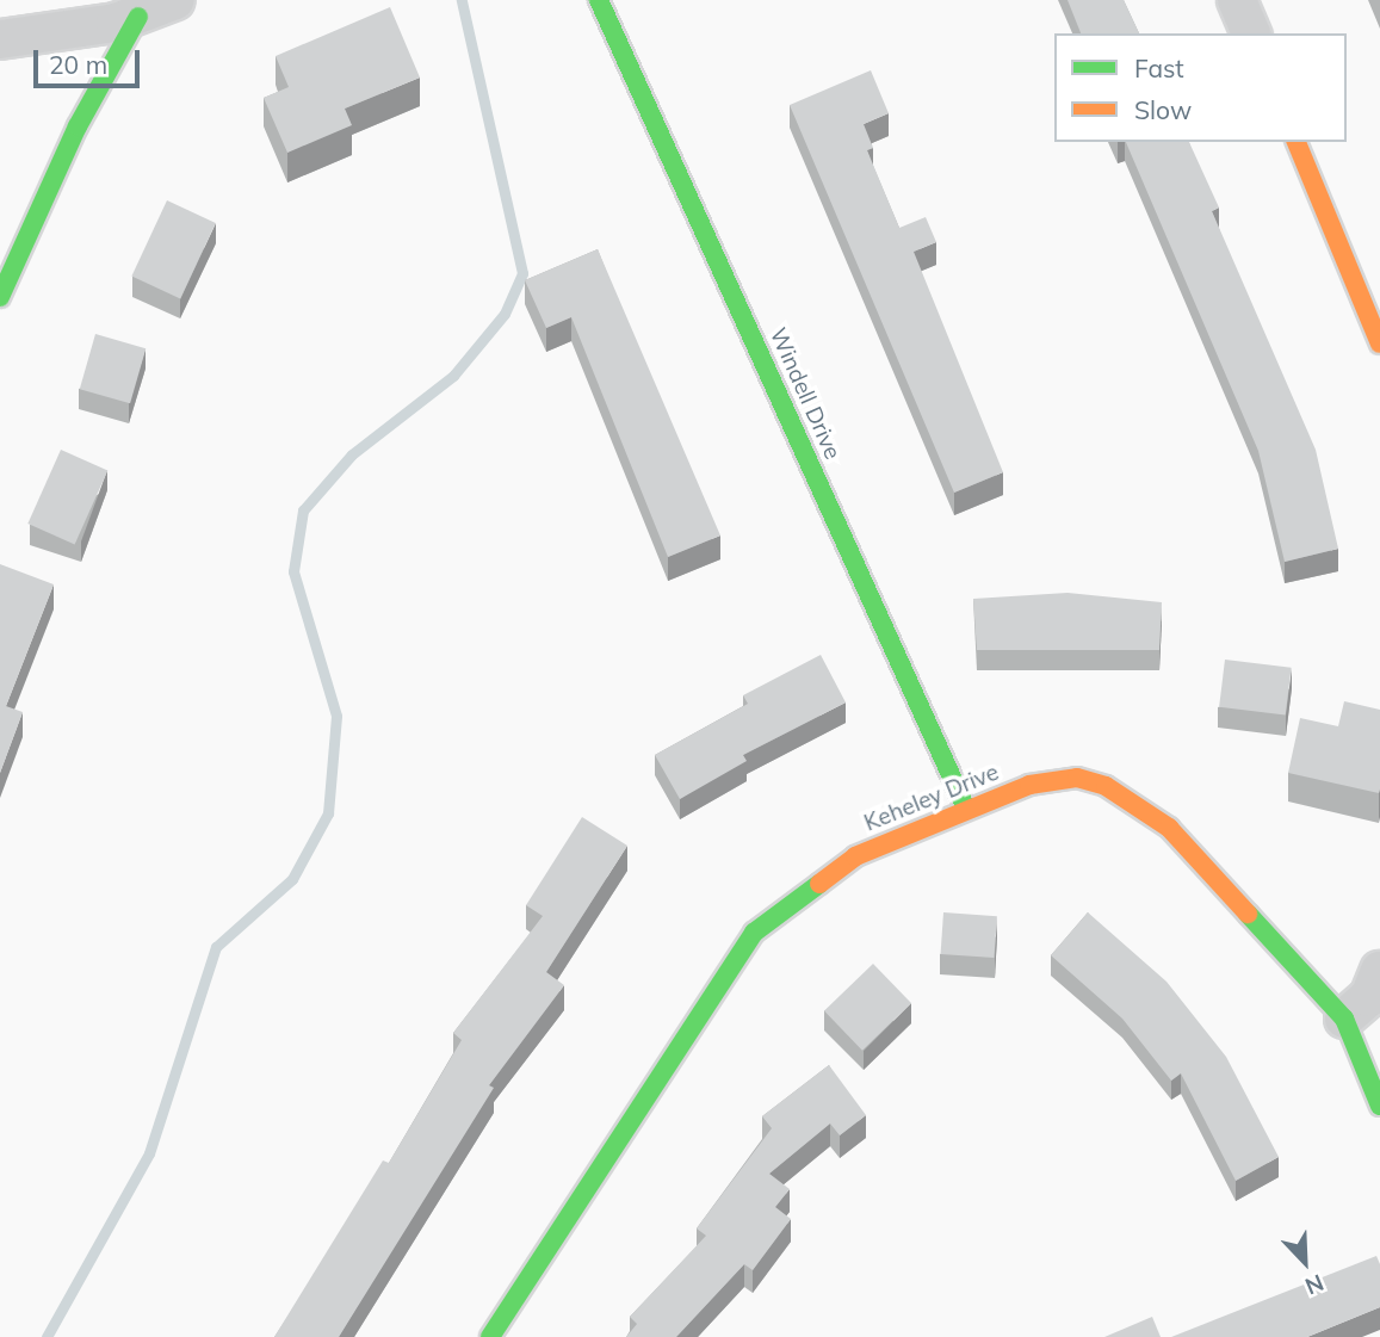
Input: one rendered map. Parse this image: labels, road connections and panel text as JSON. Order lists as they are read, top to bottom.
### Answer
{
  "streets": {
    "street": ["Windell Drive", "Keheley Drive"]
  },
  "crossings": [
    ["Windell Drive", "Keheley Drive"]
  ],
  "legend": ["Fast", "Slow"],
  "scale_bar": "20 m",
  "north": "bottom right"
}
